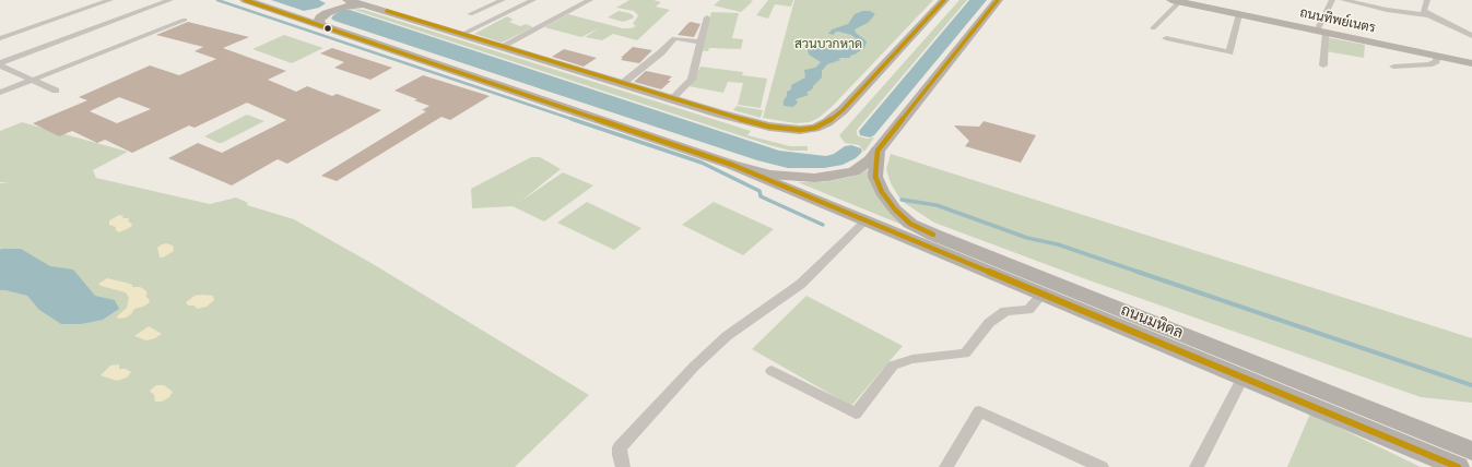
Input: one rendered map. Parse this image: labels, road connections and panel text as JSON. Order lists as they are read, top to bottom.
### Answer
{
  "streets": {
    "main road": ["ถนนทิพย์เนตร", "ถนนมหิดล"]
  },
  "parks": ["สวนบวกหาด"]
}
